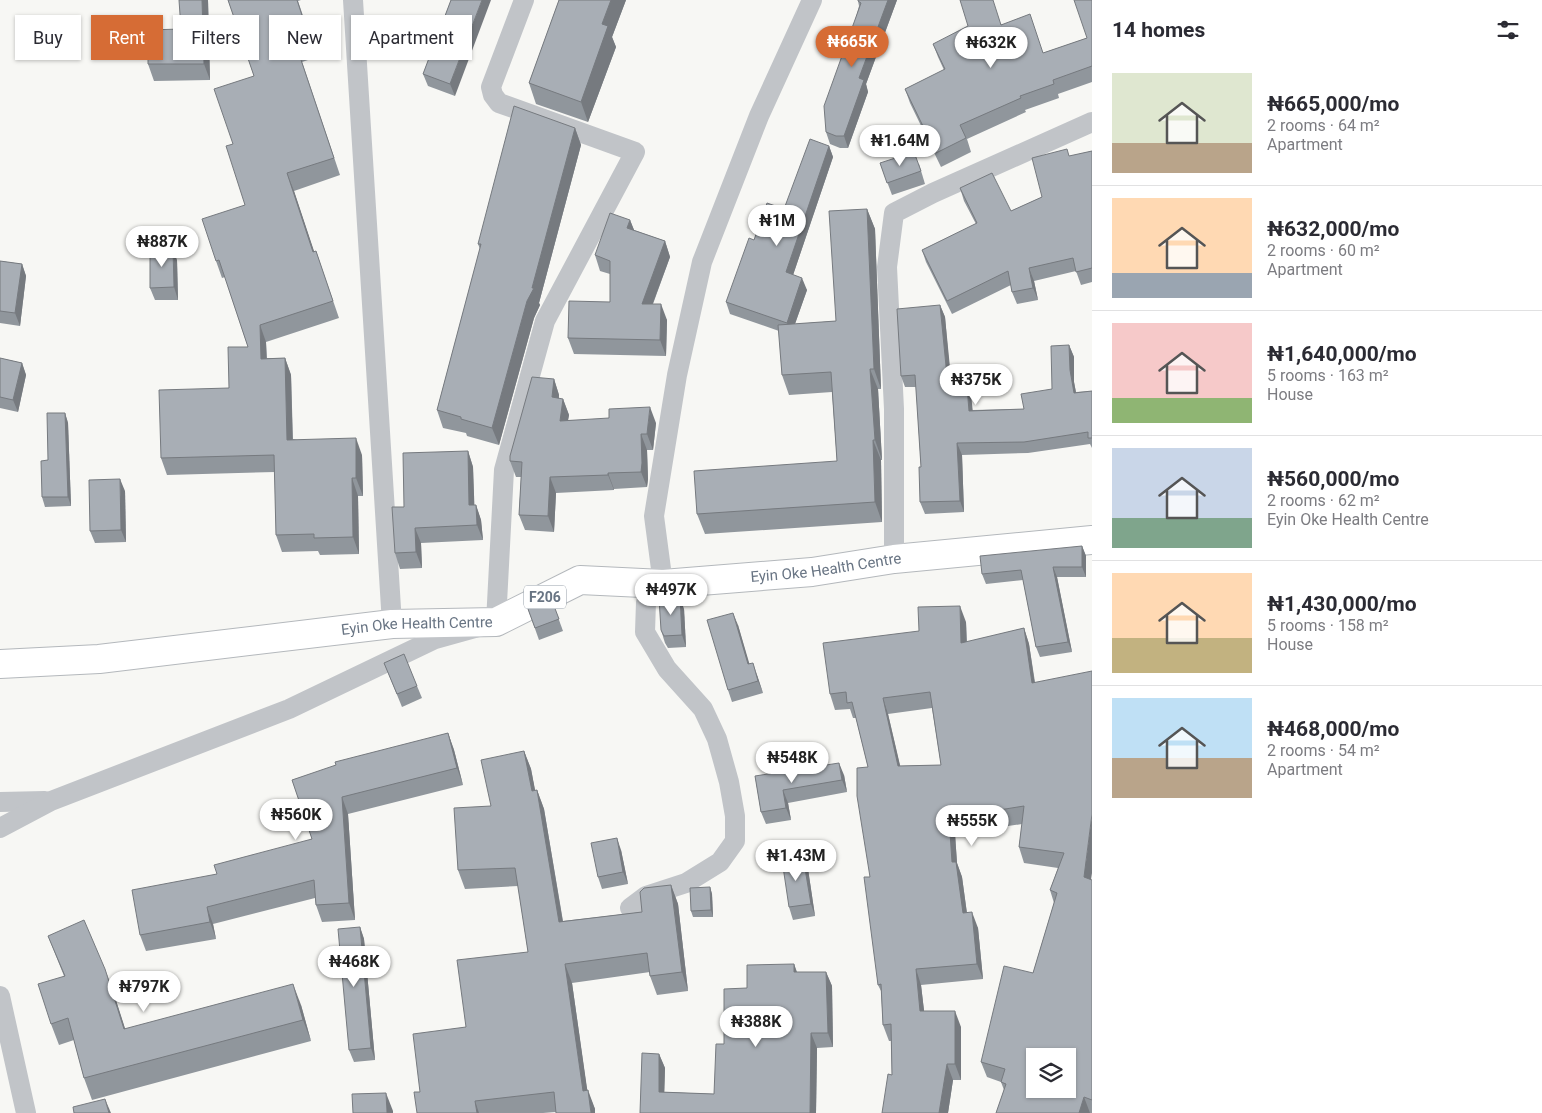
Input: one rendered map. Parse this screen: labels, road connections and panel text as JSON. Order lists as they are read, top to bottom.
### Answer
{
  "streets": {
    "main road": ["Eyin Oke Health Centre", "F206"]
  },
  "page": {
    "heading": "14 homes",
    "chip": [
      "Buy",
      "Rent",
      "Filters",
      "New",
      "Apartment"
    ],
    "price": [
      "₦665K",
      "₦632K",
      "₦1.64M",
      "₦1M",
      "₦887K",
      "₦375K",
      "₦497K",
      "₦548K",
      "₦560K",
      "₦555K",
      "₦1.43M",
      "₦468K",
      "₦797K",
      "₦388K"
    ],
    "list": [
      {
        "name": "₦665,000/mo",
        "note": "2 rooms · 64 m² · Apartment"
      },
      {
        "name": "₦632,000/mo",
        "note": "2 rooms · 60 m² · Apartment"
      },
      {
        "name": "₦1,640,000/mo",
        "note": "5 rooms · 163 m² · House"
      },
      {
        "name": "₦560,000/mo",
        "note": "2 rooms · 62 m² · Eyin Oke Health Centre"
      },
      {
        "name": "₦1,430,000/mo",
        "note": "5 rooms · 158 m² · House"
      },
      {
        "name": "₦468,000/mo",
        "note": "2 rooms · 54 m² · Apartment"
      }
    ]
  }
}
